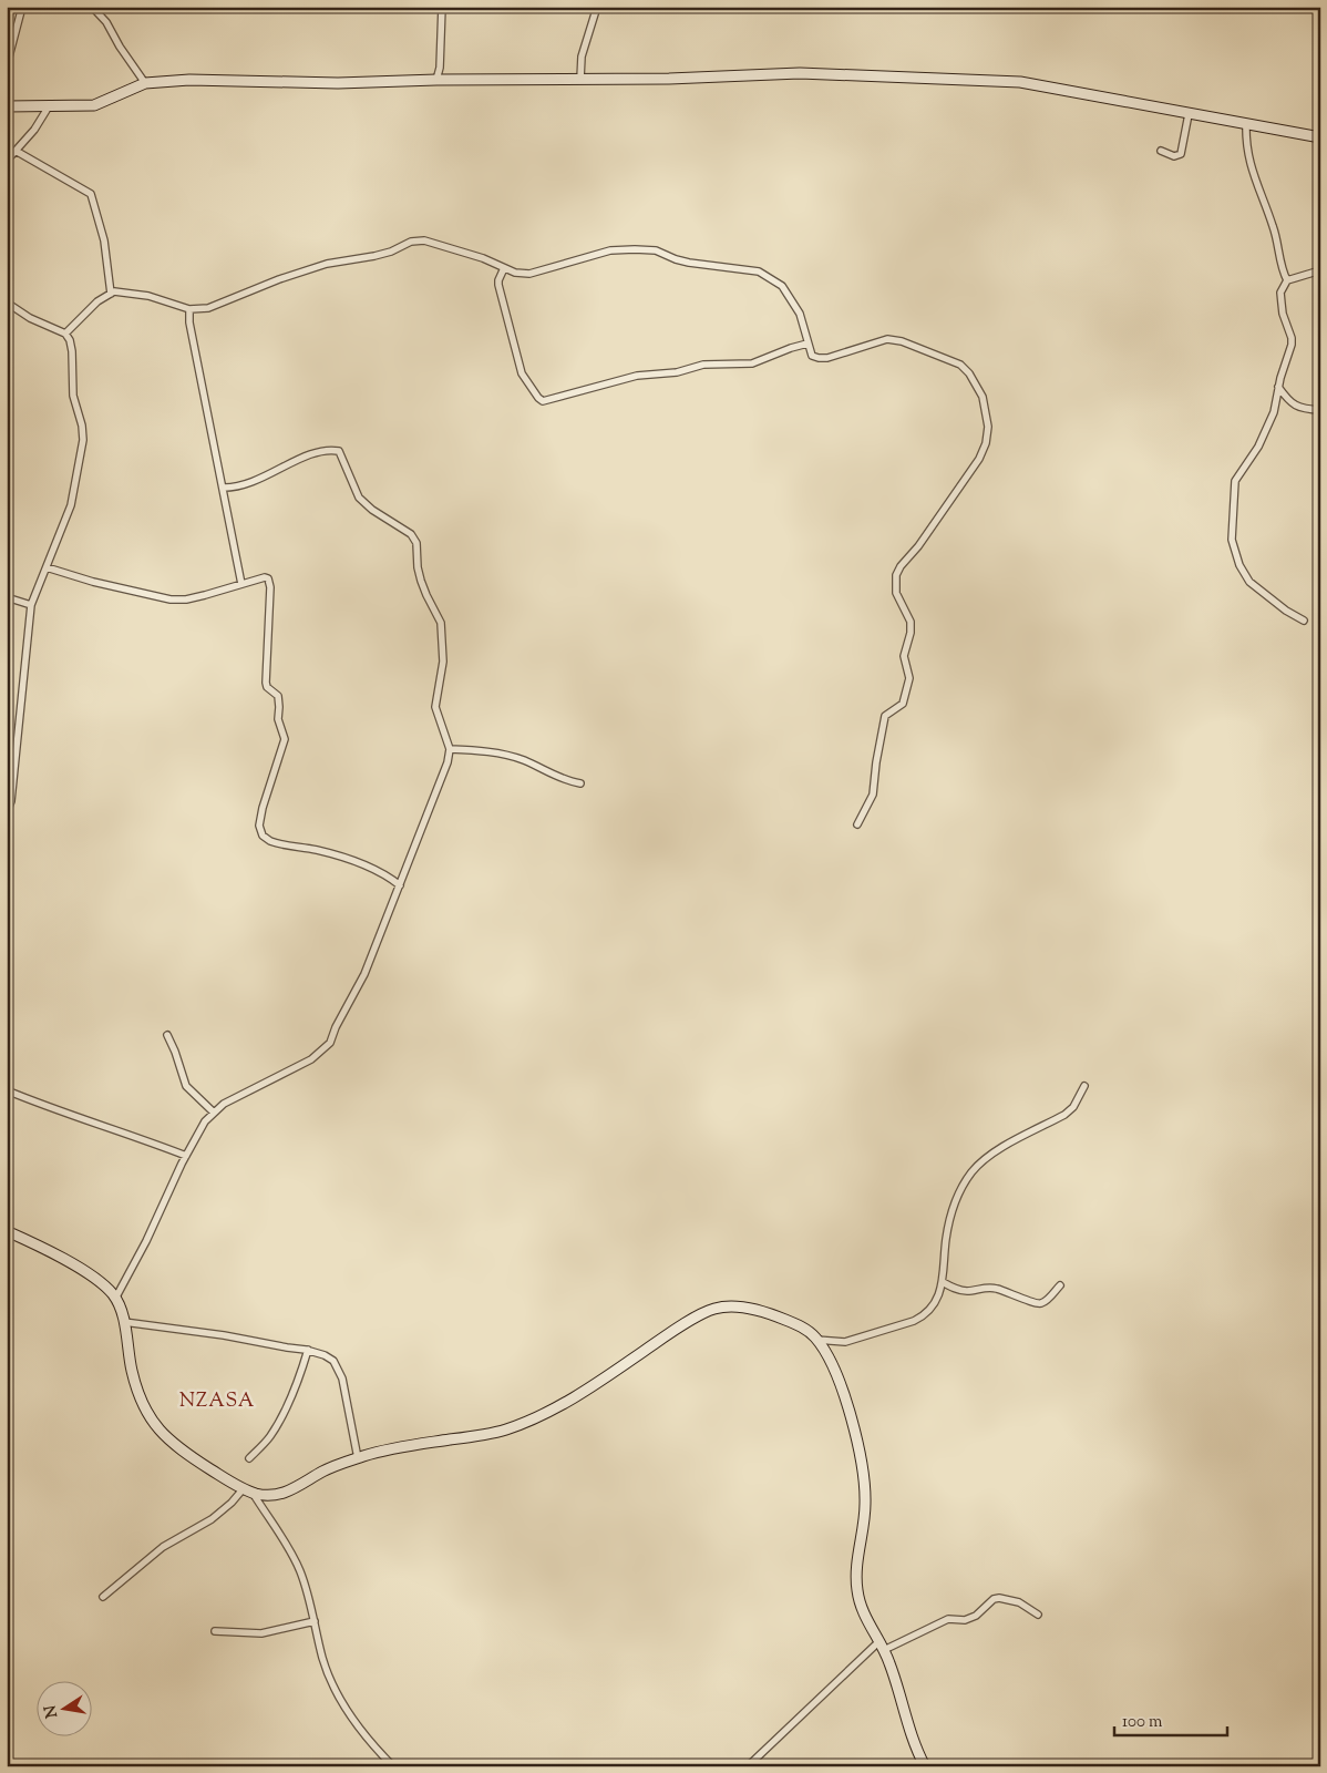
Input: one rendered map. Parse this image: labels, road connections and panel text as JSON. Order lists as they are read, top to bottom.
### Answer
{
  "districts": ["NZASA"],
  "scale_bar": "100 m",
  "north": "left"
}
